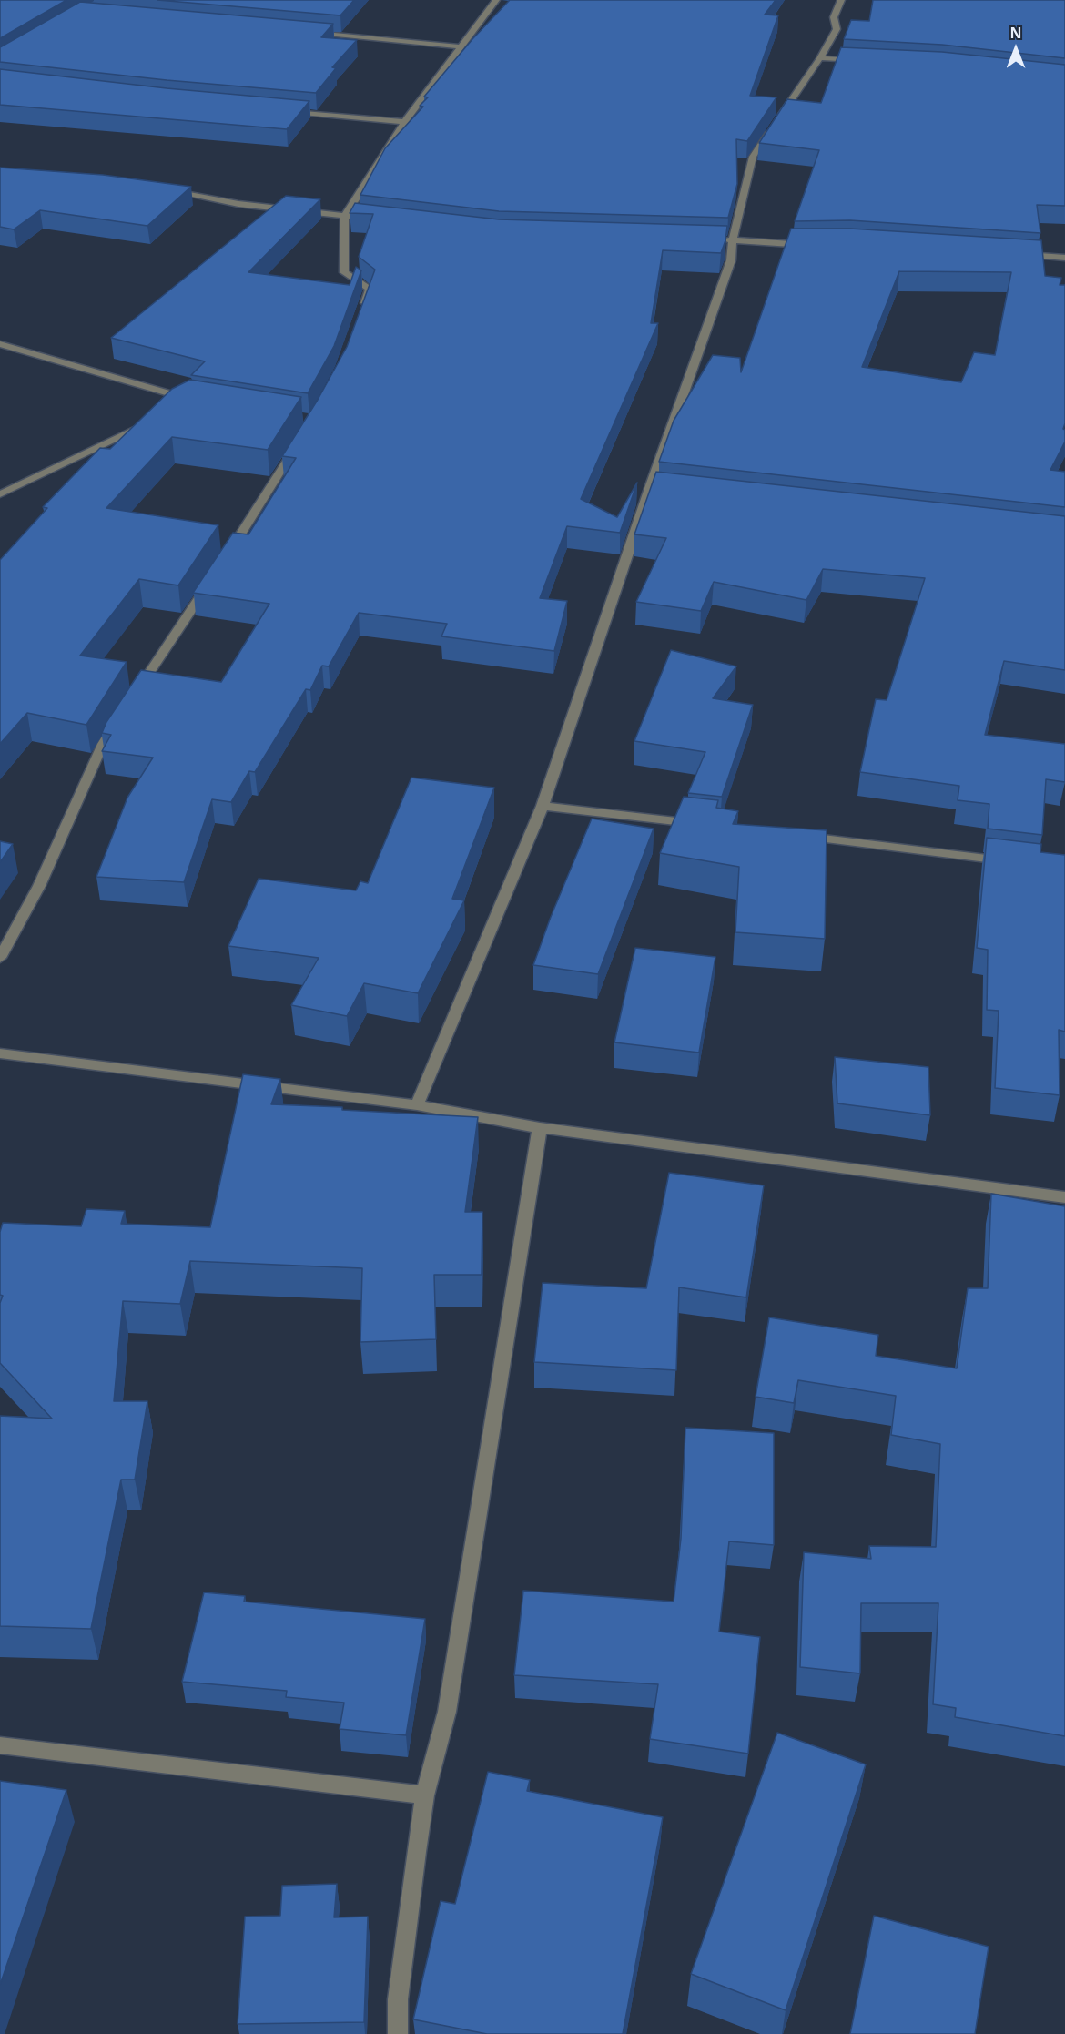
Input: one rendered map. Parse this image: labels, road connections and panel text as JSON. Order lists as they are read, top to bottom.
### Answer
{
  "north": "top"
}
